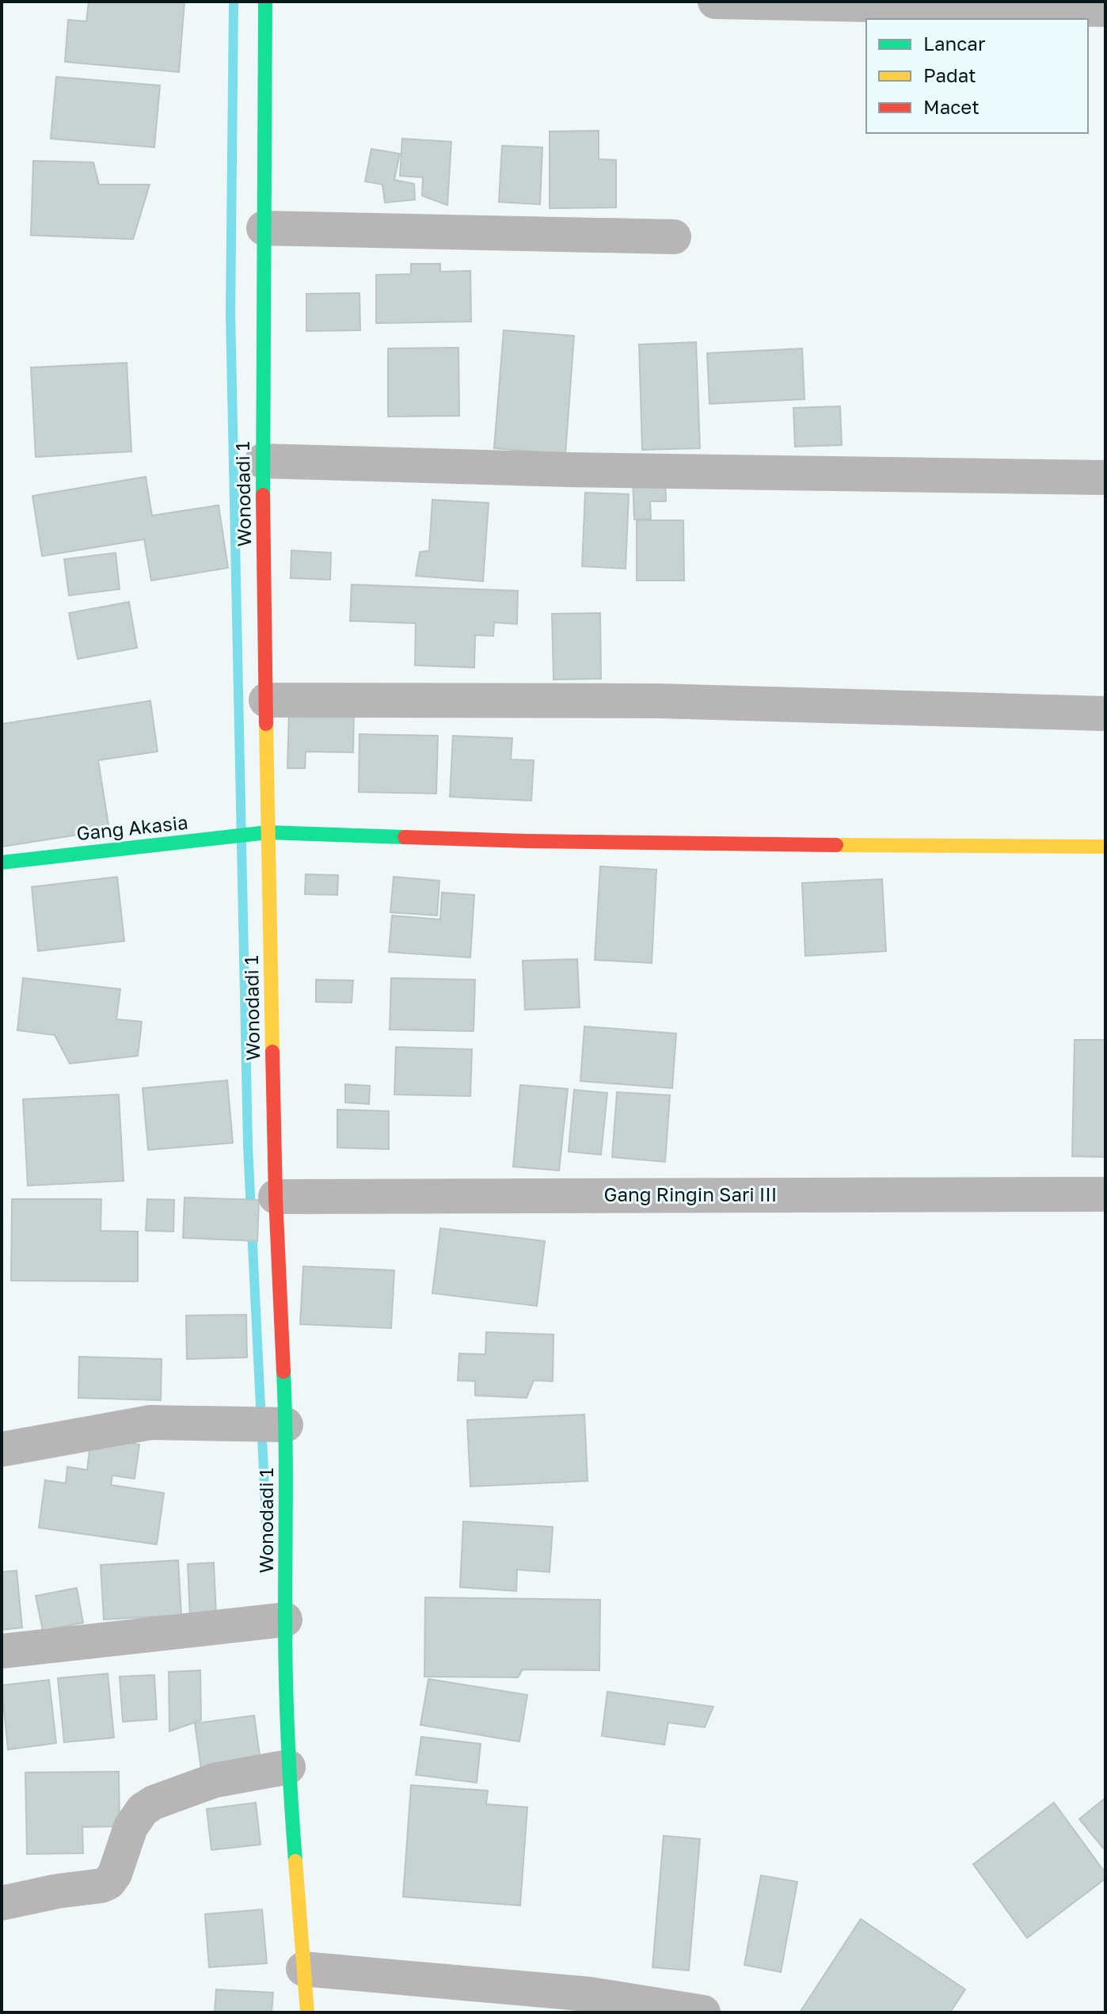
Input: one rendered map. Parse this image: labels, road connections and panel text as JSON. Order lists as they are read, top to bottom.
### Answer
{
  "streets": {
    "street": ["Wonodadi 1", "Gang Akasia", "Gang Ringin Sari III"]
  },
  "crossings": [
    ["Wonodadi 1", "Gang Akasia"],
    ["Wonodadi 1", "Gang Ringin Sari III"]
  ],
  "legend": ["Lancar", "Padat", "Macet"]
}
